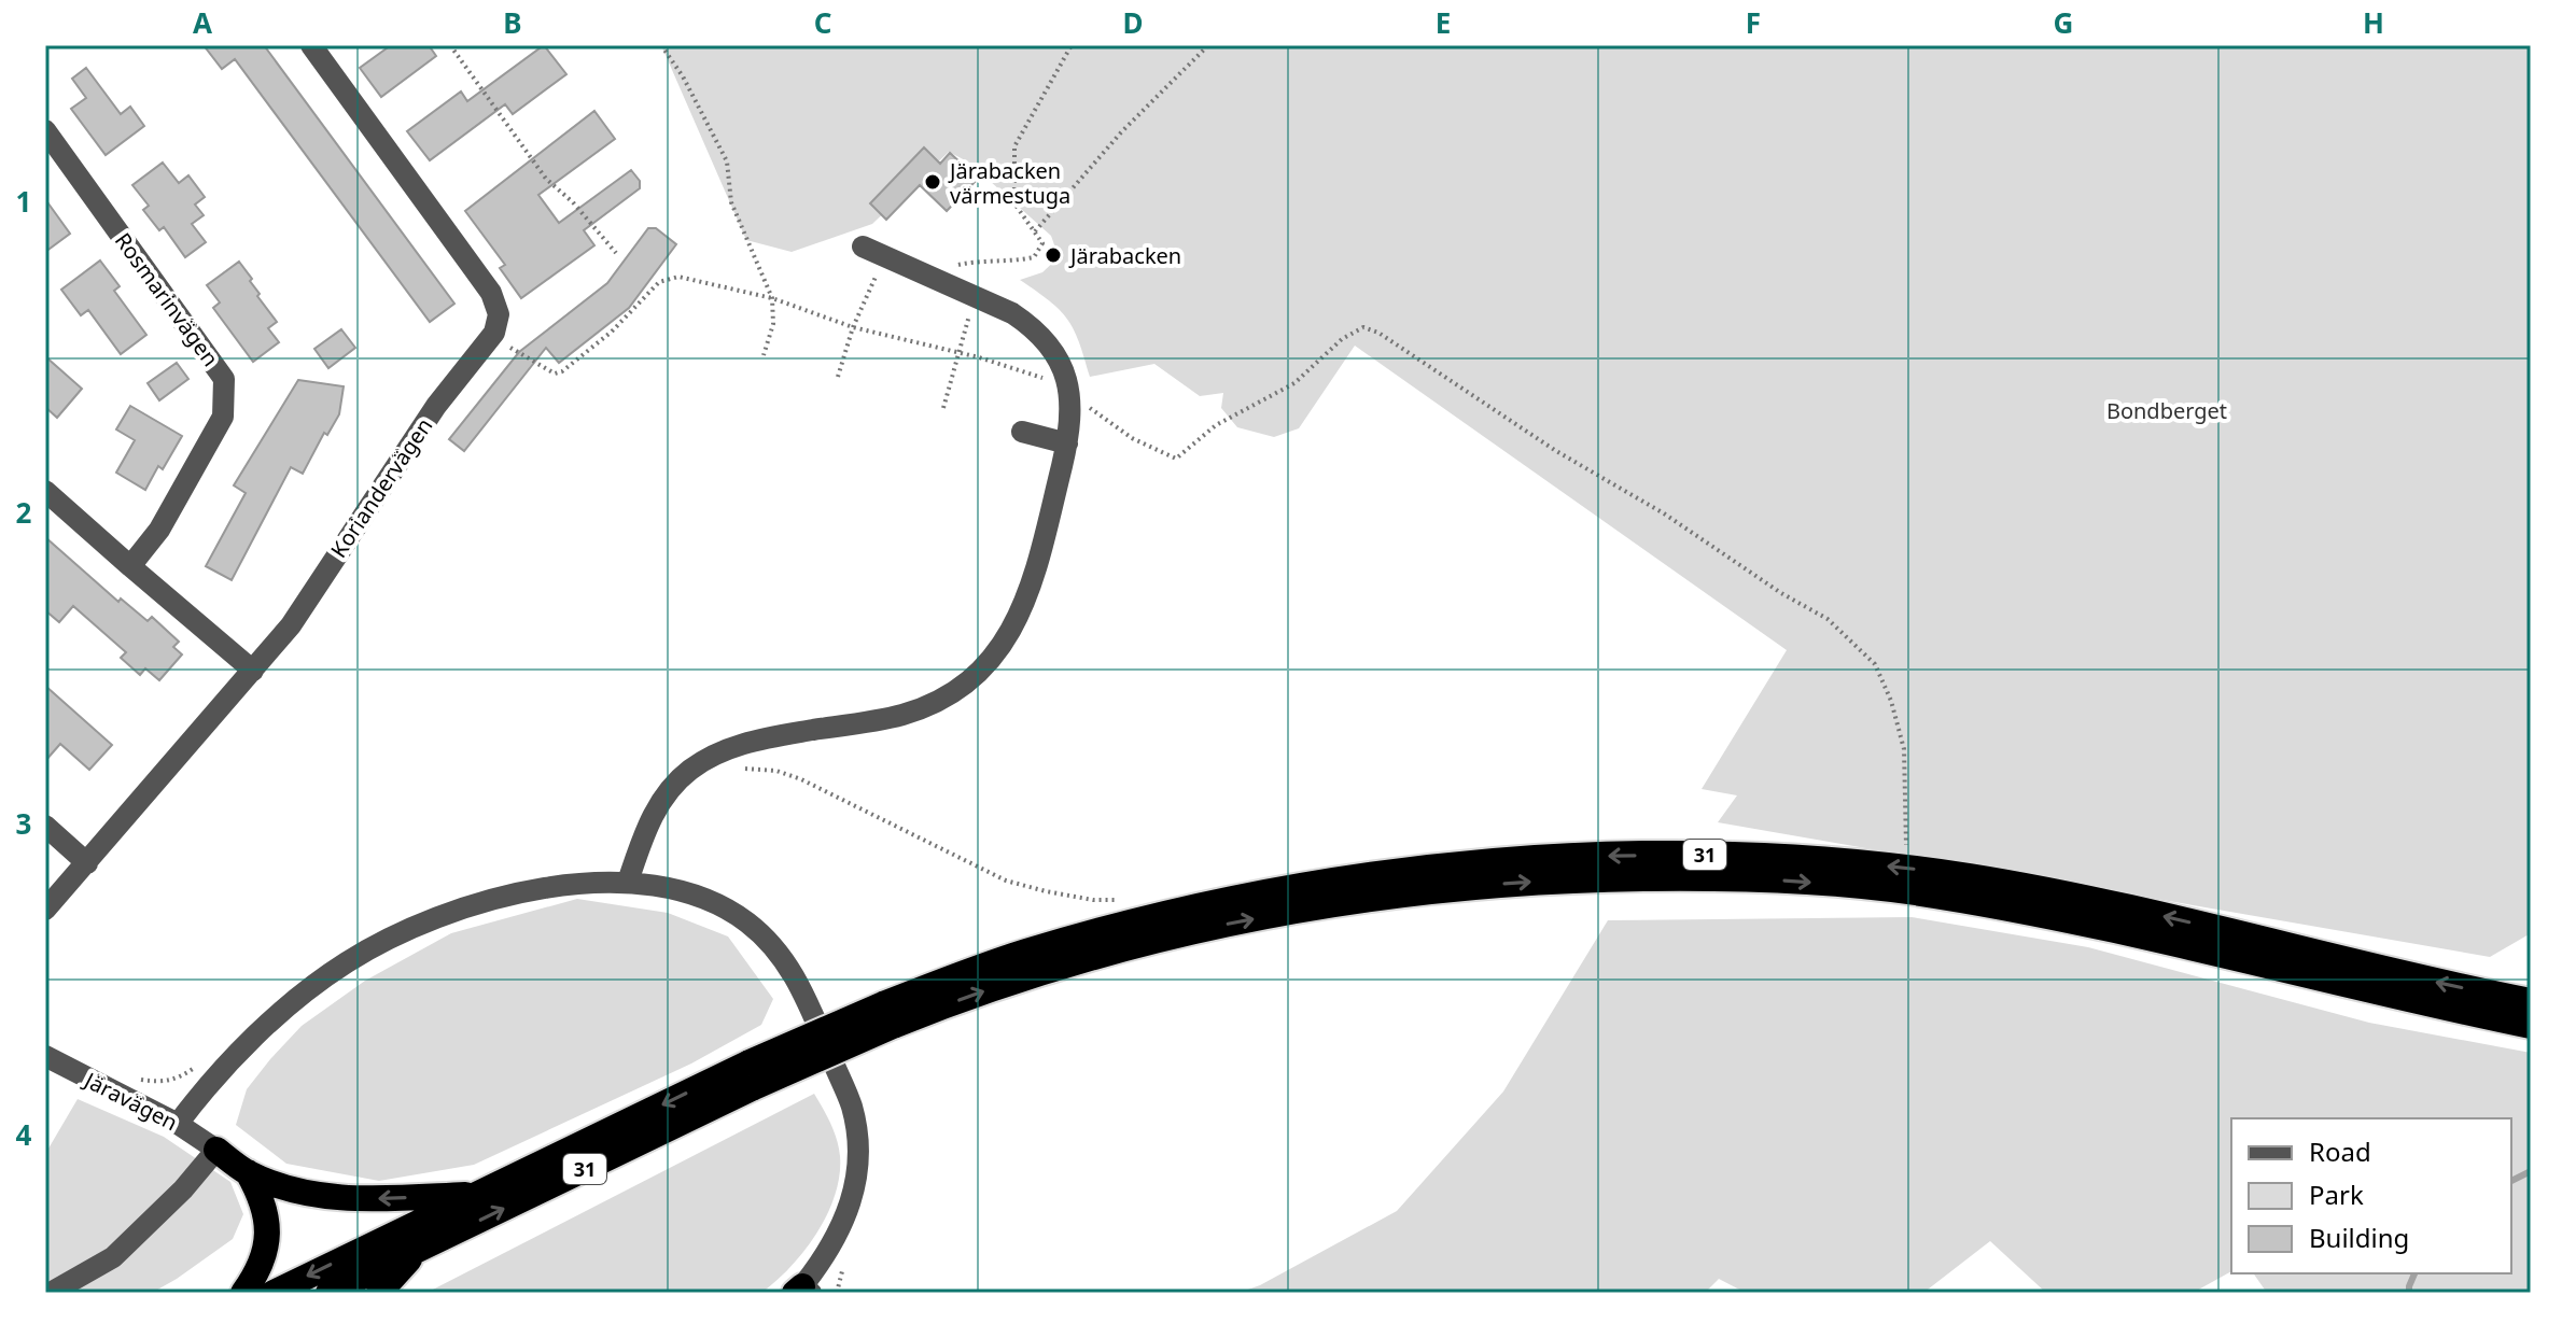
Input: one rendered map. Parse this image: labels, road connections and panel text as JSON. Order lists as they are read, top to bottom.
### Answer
{
  "streets": {
    "highway": ["31"],
    "street": ["Rosmarinvägen", "Koriandervägen", "Järavägen"]
  },
  "parks": ["Bondberget"],
  "places": ["Järabacken värmestuga", "Järabacken"],
  "legend": ["Road", "Park", "Building"],
  "grid": {
    "columns": [
      "A",
      "B",
      "C",
      "D",
      "E",
      "F",
      "G",
      "H"
    ],
    "rows": [
      "1",
      "2",
      "3",
      "4"
    ]
  }
}
